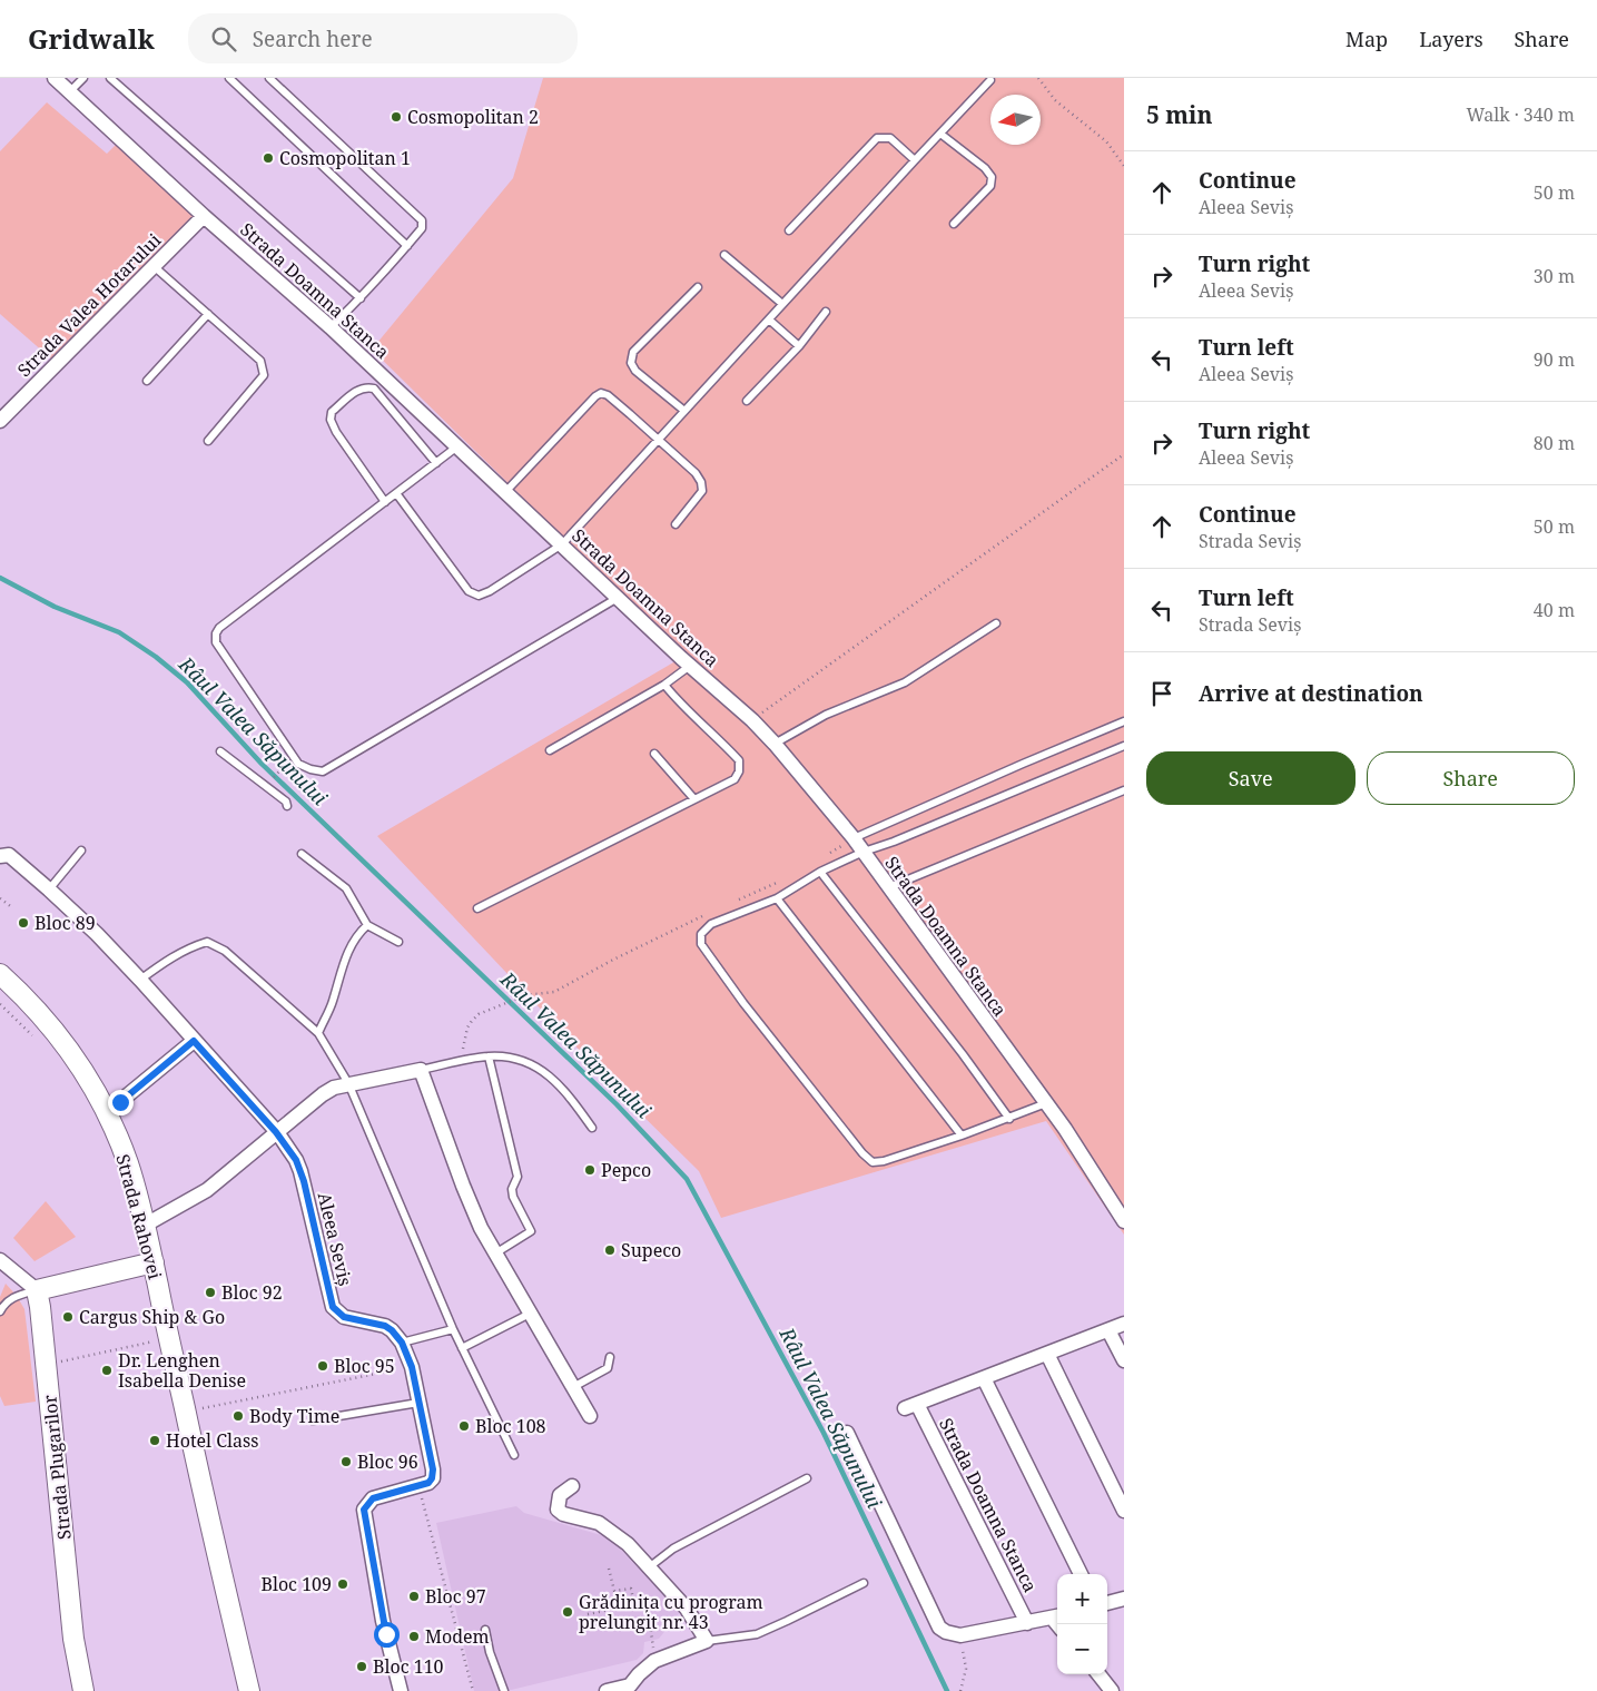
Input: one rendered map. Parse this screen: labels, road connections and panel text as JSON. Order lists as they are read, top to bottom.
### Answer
{
  "streets": {
    "street": [
      "Strada Doamna Stanca",
      "Strada Valea Hotarului",
      "Strada Rahovei",
      "Aleea Seviș",
      "Strada Plugarilor"
    ]
  },
  "crossings": [
    ["Strada Doamna Stanca", "Strada Valea Hotarului"]
  ],
  "water": ["Râul Valea Săpunului"],
  "places": [
    "Cosmopolitan 2",
    "Cosmopolitan 1",
    "Bloc 89",
    "Pepco",
    "Supeco",
    "Bloc 92",
    "Cargus Ship & Go",
    "Bloc 95",
    "Dr. Lenghen Isabella Denise",
    "Body Time",
    "Bloc 108",
    "Hotel Class",
    "Bloc 96",
    "Bloc 109",
    "Bloc 97",
    "Grădinița cu program prelungit nr. 43",
    "Modem",
    "Bloc 110"
  ],
  "north": "left",
  "page": {
    "header": "Gridwalk",
    "search": "Search here",
    "nav": ["Map", "Layers", "Share"],
    "heading": ["5 min", "Walk · 340 m"],
    "list": [
      ["Continue", "Aleea Seviș", "50 m"],
      ["Turn right", "Aleea Seviș", "30 m"],
      ["Turn left", "Aleea Seviș", "90 m"],
      ["Turn right", "Aleea Seviș", "80 m"],
      ["Continue", "Strada Seviș", "50 m"],
      ["Turn left", "Strada Seviș", "40 m"],
      "Arrive at destination"
    ],
    "buttons": ["Save", "Share"],
    "map_buttons": ["+", "−"]
  }
}
